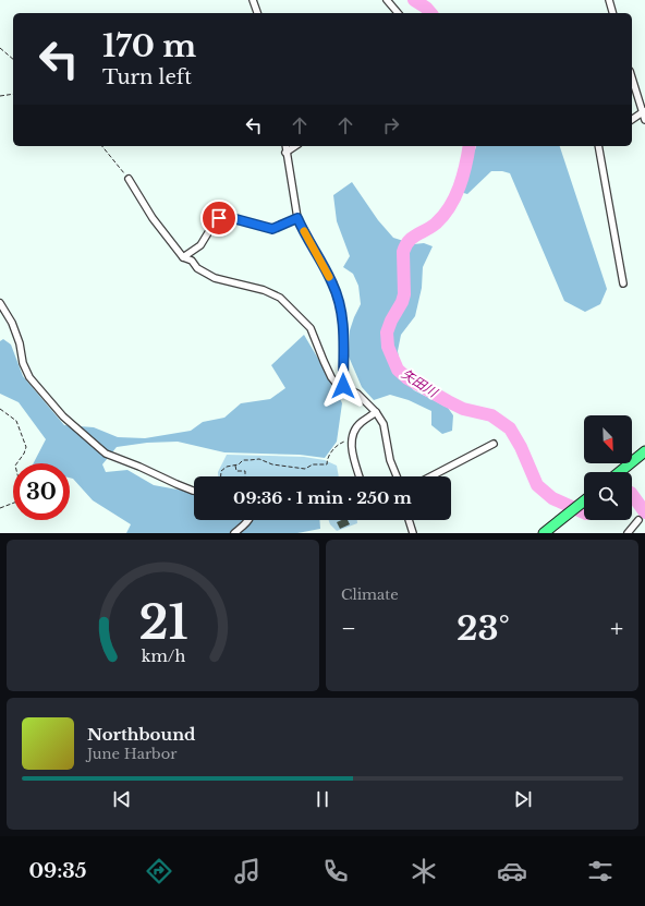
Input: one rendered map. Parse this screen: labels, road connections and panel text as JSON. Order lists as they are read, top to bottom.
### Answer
{
  "water": ["矢田川"],
  "north": "bottom right",
  "page": {
    "turn": ["170 m", "Turn left"],
    "limit": "30",
    "trip": "09:36 · 1 min · 250 m",
    "tile": "Climate",
    "heat": ["−", "23°", "+"],
    "song": ["Northbound", "June Harbor"],
    "tabs": "09:35",
    "gauge": ["21", "km/h"]
  }
}
